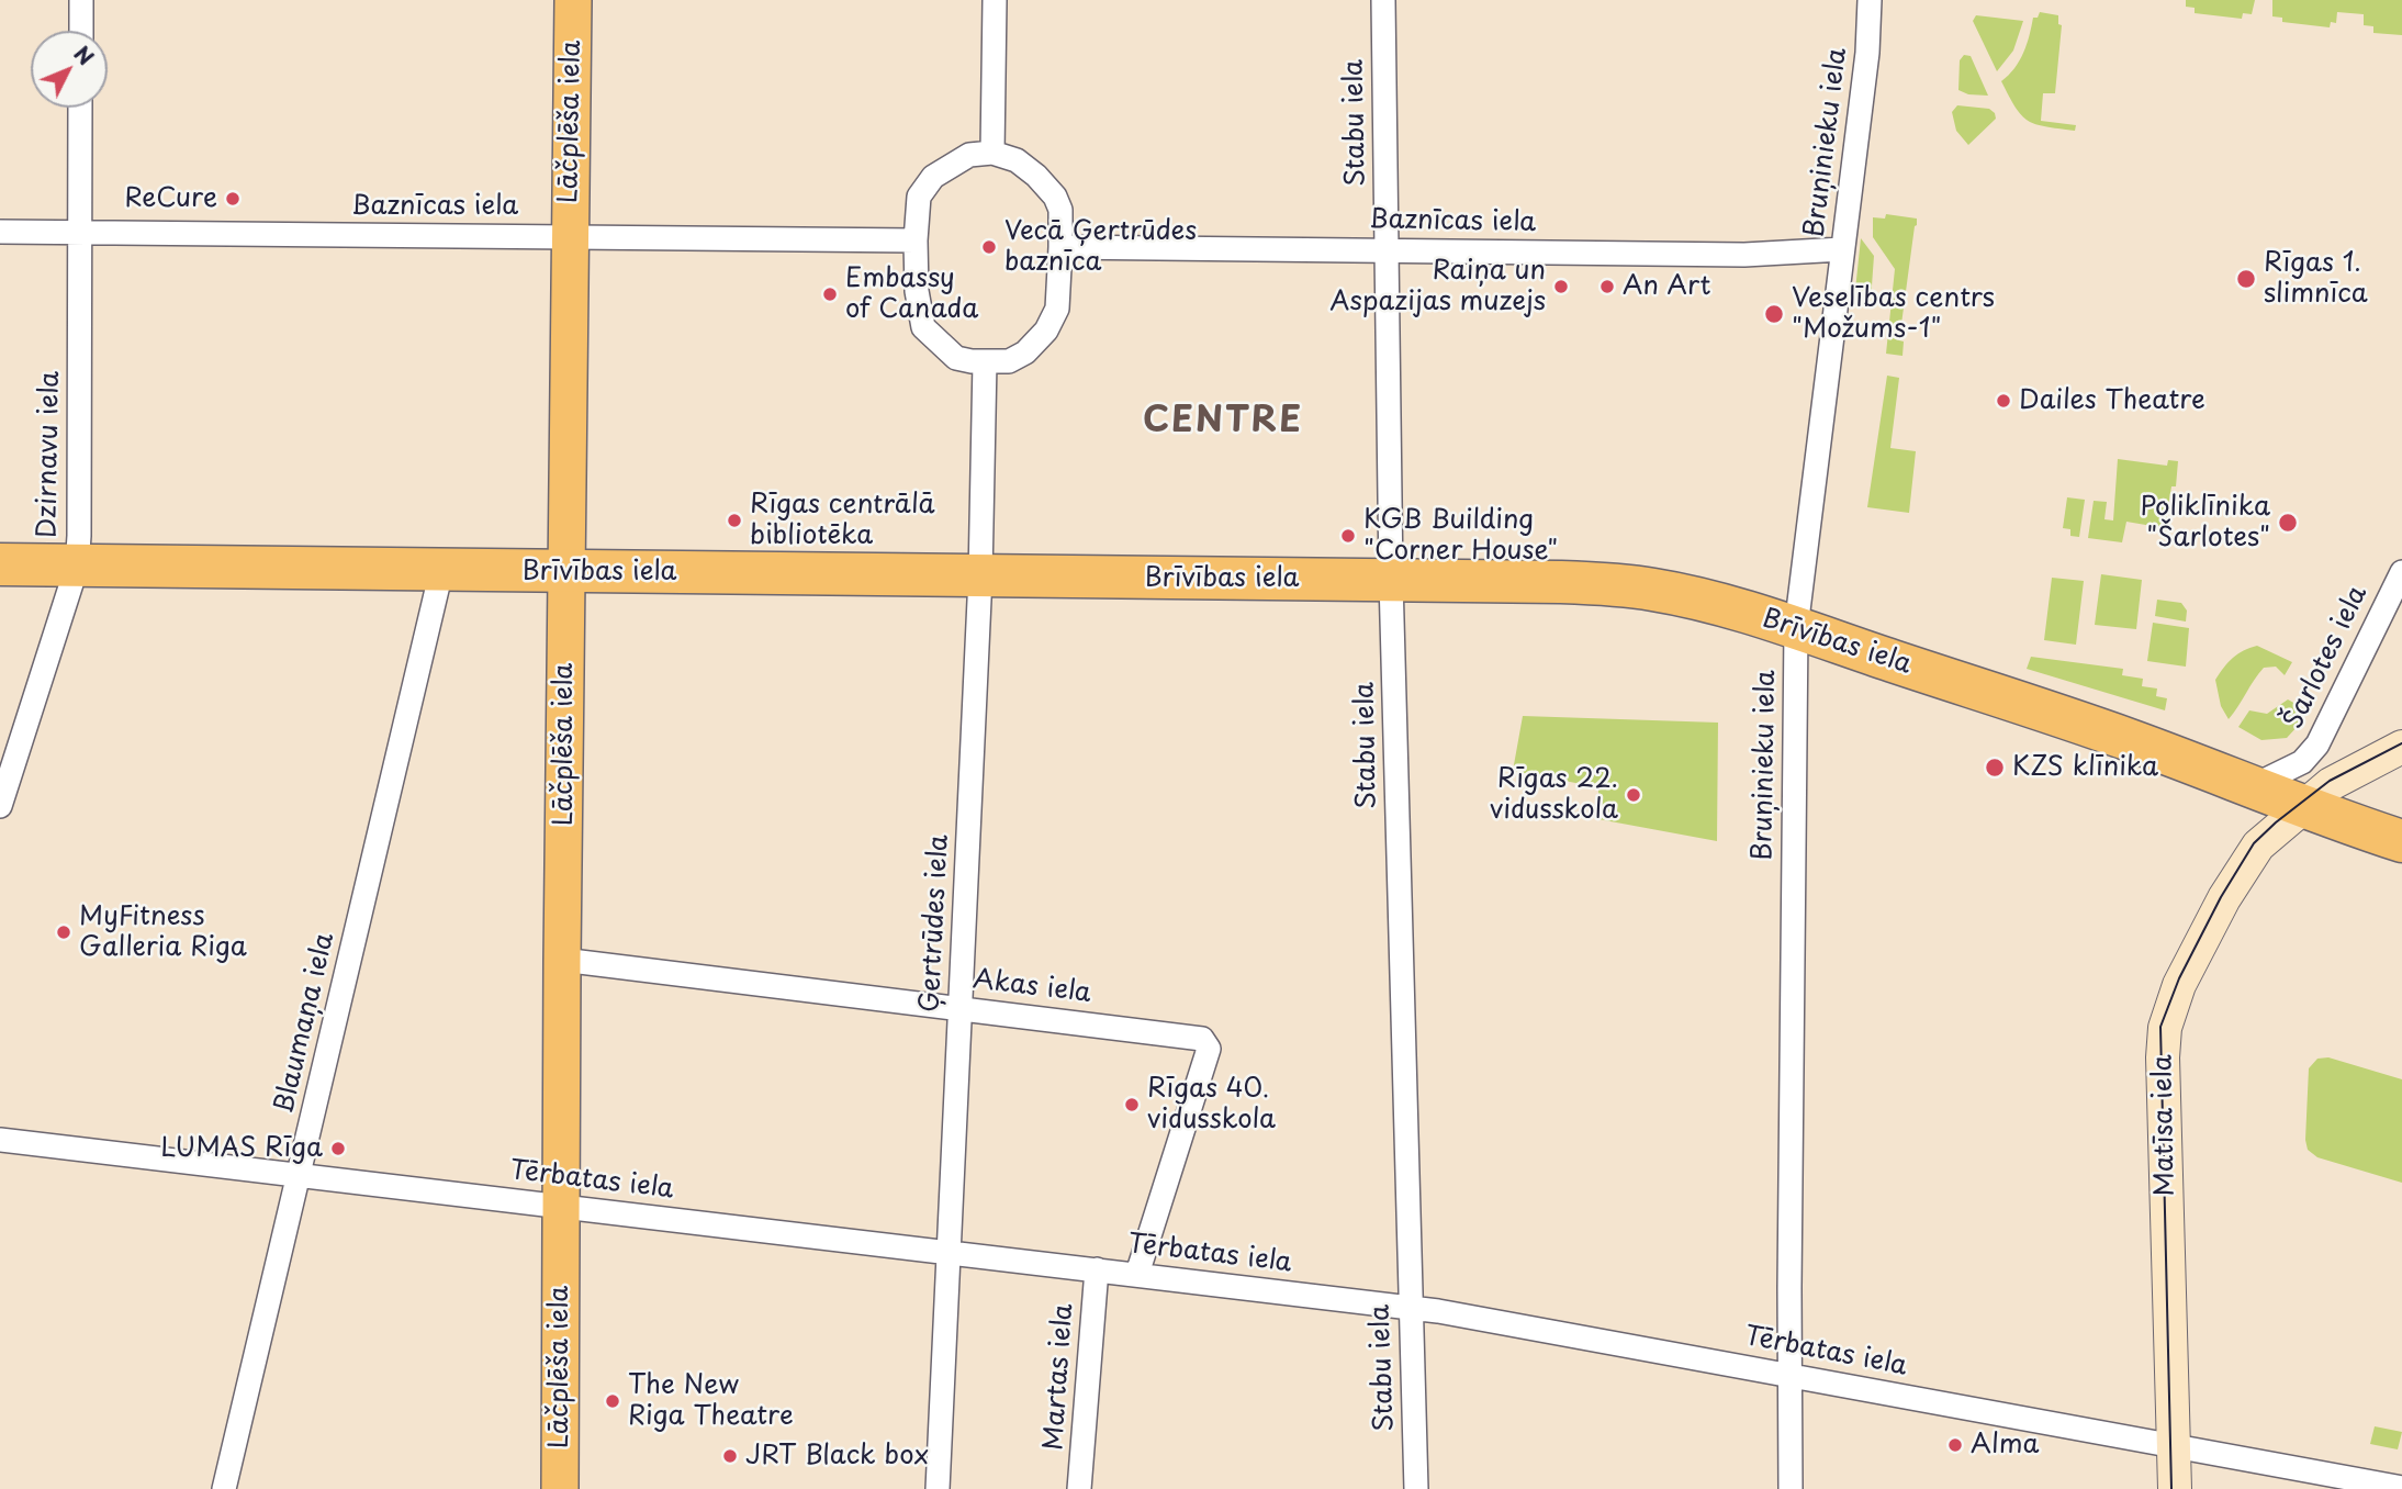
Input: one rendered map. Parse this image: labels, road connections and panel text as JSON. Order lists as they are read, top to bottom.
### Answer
{
  "streets": {
    "highway": ["Brīvības iela"],
    "main road": ["Lāčplēša iela"],
    "street": [
      "Stabu iela",
      "Bruņinieku iela",
      "Baznīcas iela",
      "Dzirnavu iela",
      "Šarlotes iela",
      "Ģertrūdes iela",
      "Akas iela",
      "Blaumaņa iela",
      "Matīsa iela",
      "Tērbatas iela",
      "Martas iela"
    ]
  },
  "crossings": [
    ["Lāčplēša iela", "Baznīcas iela"],
    ["Lāčplēša iela", "Brīvības iela"],
    ["Lāčplēša iela", "Akas iela"],
    ["Lāčplēša iela", "Tērbatas iela"],
    ["Stabu iela", "Baznīcas iela"],
    ["Stabu iela", "Brīvības iela"],
    ["Stabu iela", "Tērbatas iela"],
    ["Bruņinieku iela", "Baznīcas iela"],
    ["Bruņinieku iela", "Brīvības iela"],
    ["Bruņinieku iela", "Tērbatas iela"],
    ["Baznīcas iela", "Dzirnavu iela"],
    ["Baznīcas iela", "Ģertrūdes iela"],
    ["Dzirnavu iela", "Brīvības iela"],
    ["Brīvības iela", "Šarlotes iela"],
    ["Brīvības iela", "Ģertrūdes iela"],
    ["Brīvības iela", "Blaumaņa iela"],
    ["Brīvības iela", "Matīsa iela"],
    ["Ģertrūdes iela", "Akas iela"],
    ["Ģertrūdes iela", "Tērbatas iela"],
    ["Akas iela", "Tērbatas iela"],
    ["Blaumaņa iela", "Tērbatas iela"],
    ["Matīsa iela", "Tērbatas iela"],
    ["Tērbatas iela", "Martas iela"]
  ],
  "districts": ["CENTRE"],
  "places": [
    "ReCure",
    "Vecā Ģertrūdes baznīca",
    "Rīgas 1. slimnīca",
    "Raiņa un Aspazijas muzejs",
    "An Art",
    "Embassy of Canada",
    "Veselības centrs \"Možums-1\"",
    "Dailes Theatre",
    "Rīgas centrālā bibliotēka",
    "Poliklīnika \"Šarlotes\"",
    "KGB Building \"Corner House\"",
    "KZS klīnika",
    "Rīgas 22. vidusskola",
    "MyFitness Galleria Riga",
    "Rīgas 40. vidusskola",
    "LUMAS Rīga",
    "The New Riga Theatre",
    "Alma",
    "JRT Black box"
  ],
  "north": "top right"
}
